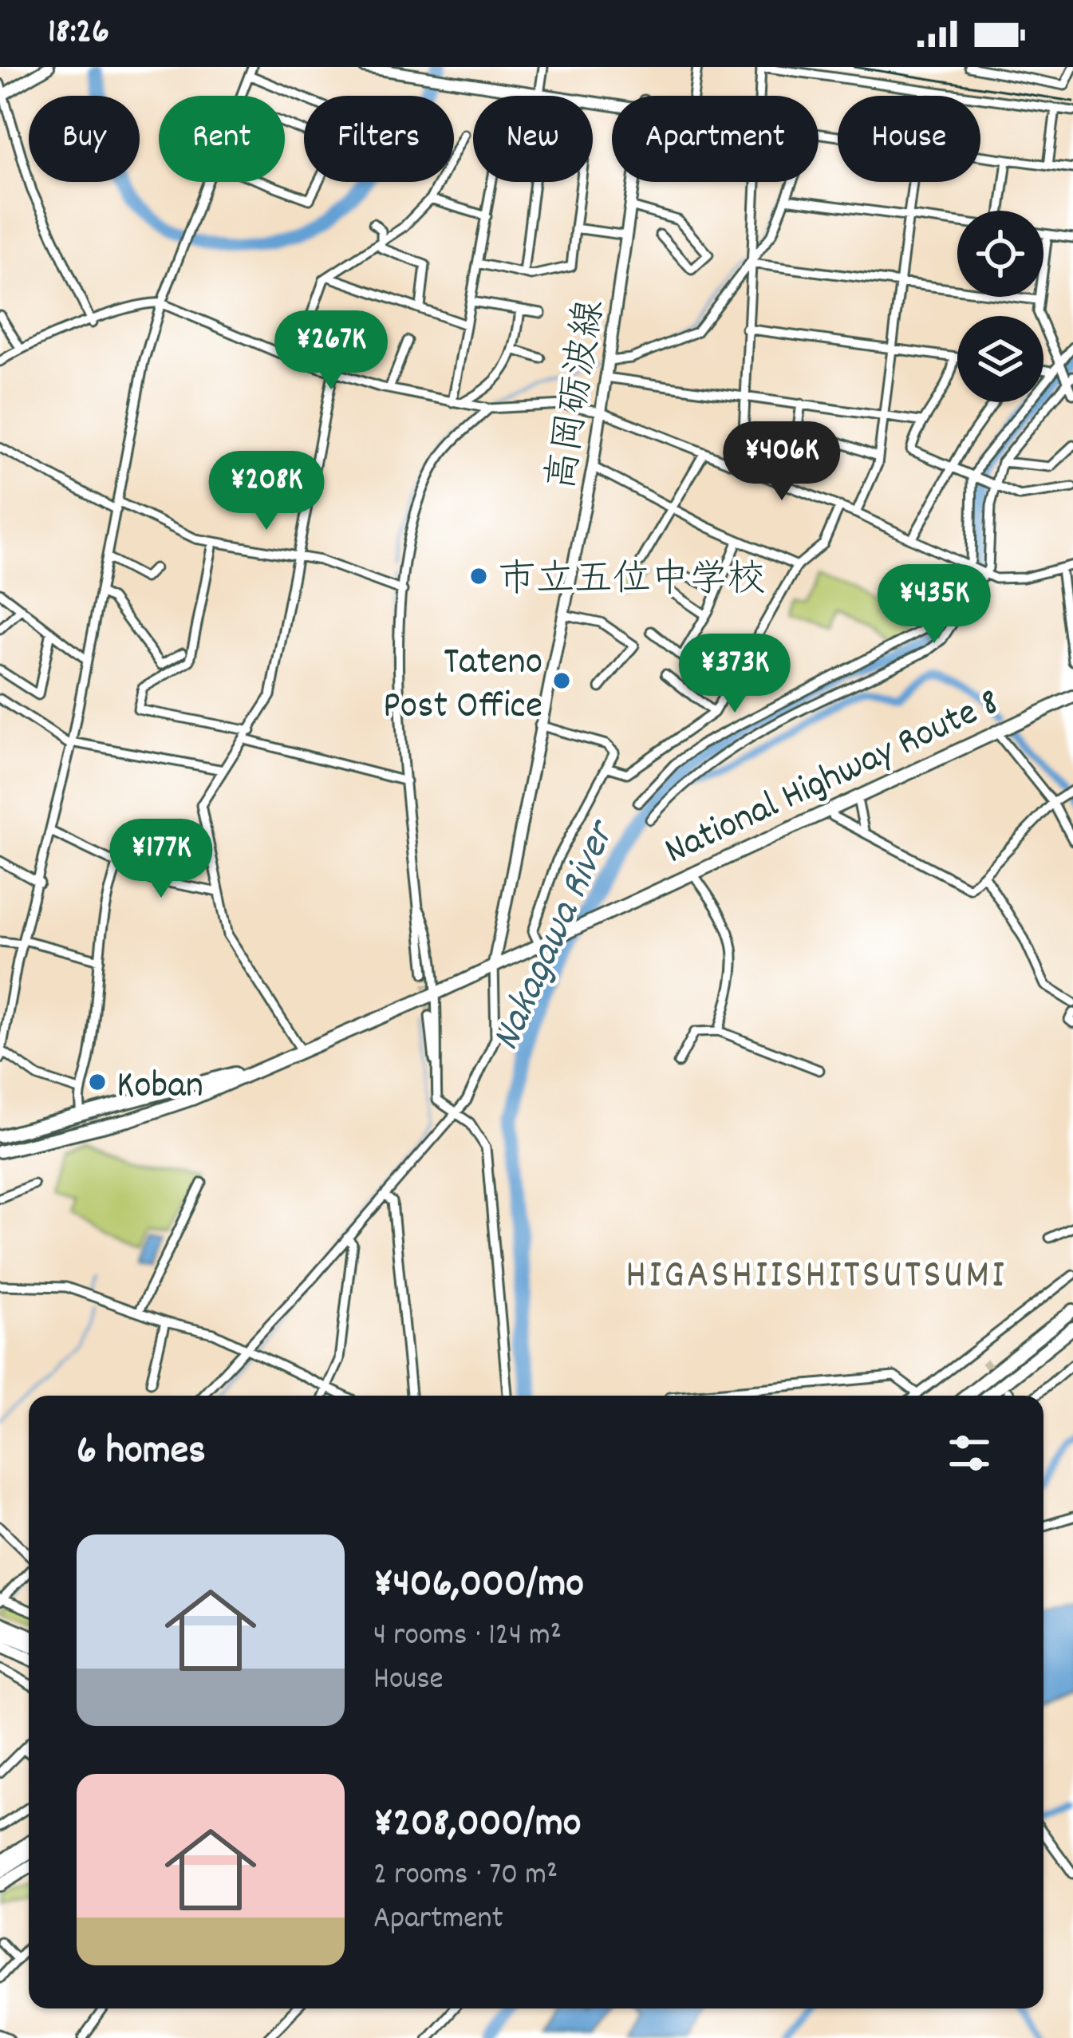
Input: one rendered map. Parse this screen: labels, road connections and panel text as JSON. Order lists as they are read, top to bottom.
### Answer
{
  "streets": {
    "highway": ["National Highway Route 8"],
    "main road": ["高岡砺波線"]
  },
  "crossings": [
    ["高岡砺波線", "National Highway Route 8"]
  ],
  "districts": ["HIGASHIISHITSUTSUMI"],
  "water": ["Nakagawa River"],
  "places": ["市立五位中学校", "Tateno Post Office", "Koban"],
  "page": {
    "status": "18:26",
    "chip": [
      "Buy",
      "Rent",
      "Filters",
      "New",
      "Apartment",
      "House"
    ],
    "price": [
      "¥267K",
      "¥406K",
      "¥208K",
      "¥435K",
      "¥373K",
      "¥177K"
    ],
    "heading": "6 homes",
    "list": [
      {
        "name": "¥406,000/mo",
        "note": "4 rooms · 124 m² · House"
      },
      {
        "name": "¥208,000/mo",
        "note": "2 rooms · 70 m² · Apartment"
      }
    ]
  }
}
